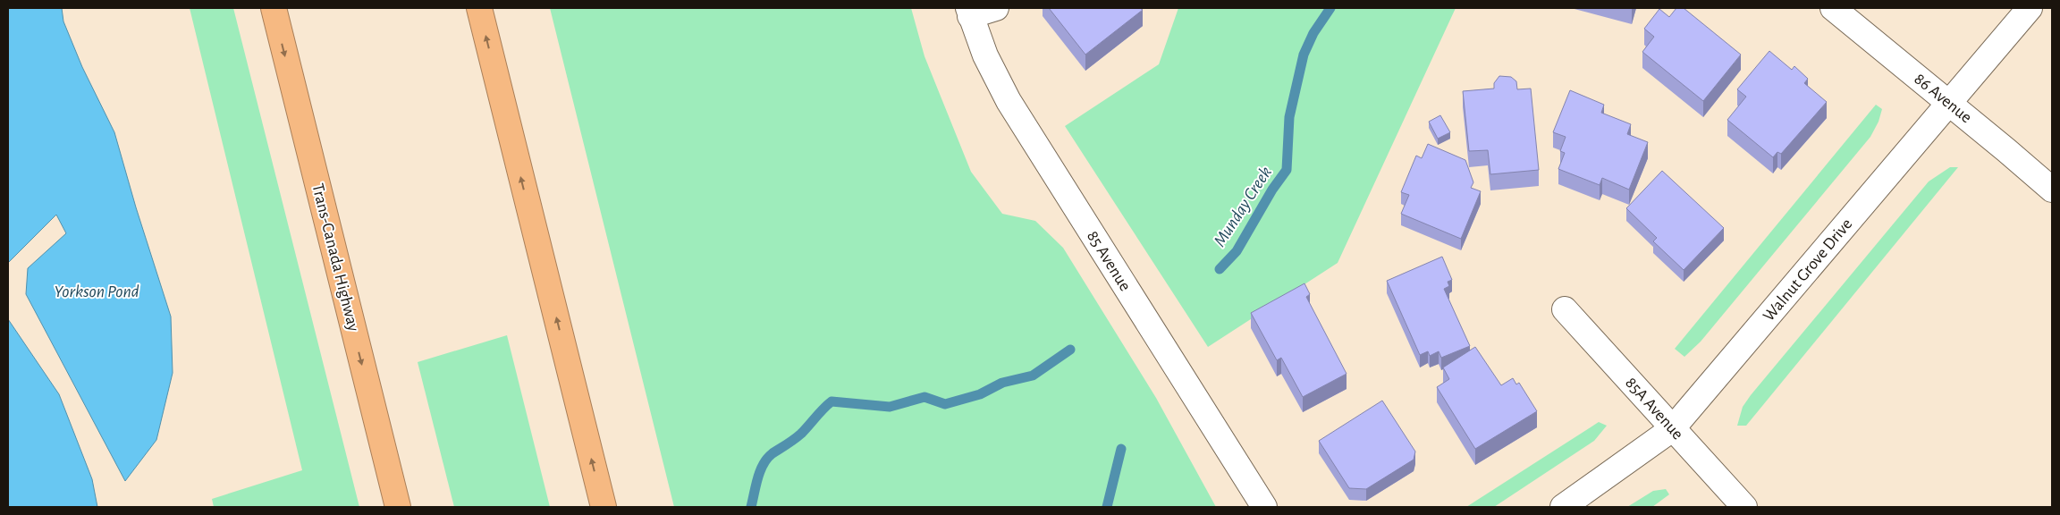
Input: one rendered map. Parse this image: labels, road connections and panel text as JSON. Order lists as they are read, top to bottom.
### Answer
{
  "streets": {
    "highway": ["Trans-Canada Highway"],
    "street": [
      "86 Avenue",
      "85 Avenue",
      "Walnut Grove Drive",
      "85A Avenue"
    ]
  },
  "crossings": [
    ["86 Avenue", "Walnut Grove Drive"],
    ["Walnut Grove Drive", "85A Avenue"]
  ],
  "water": ["Munday Creek", "Yorkson Pond"]
}
